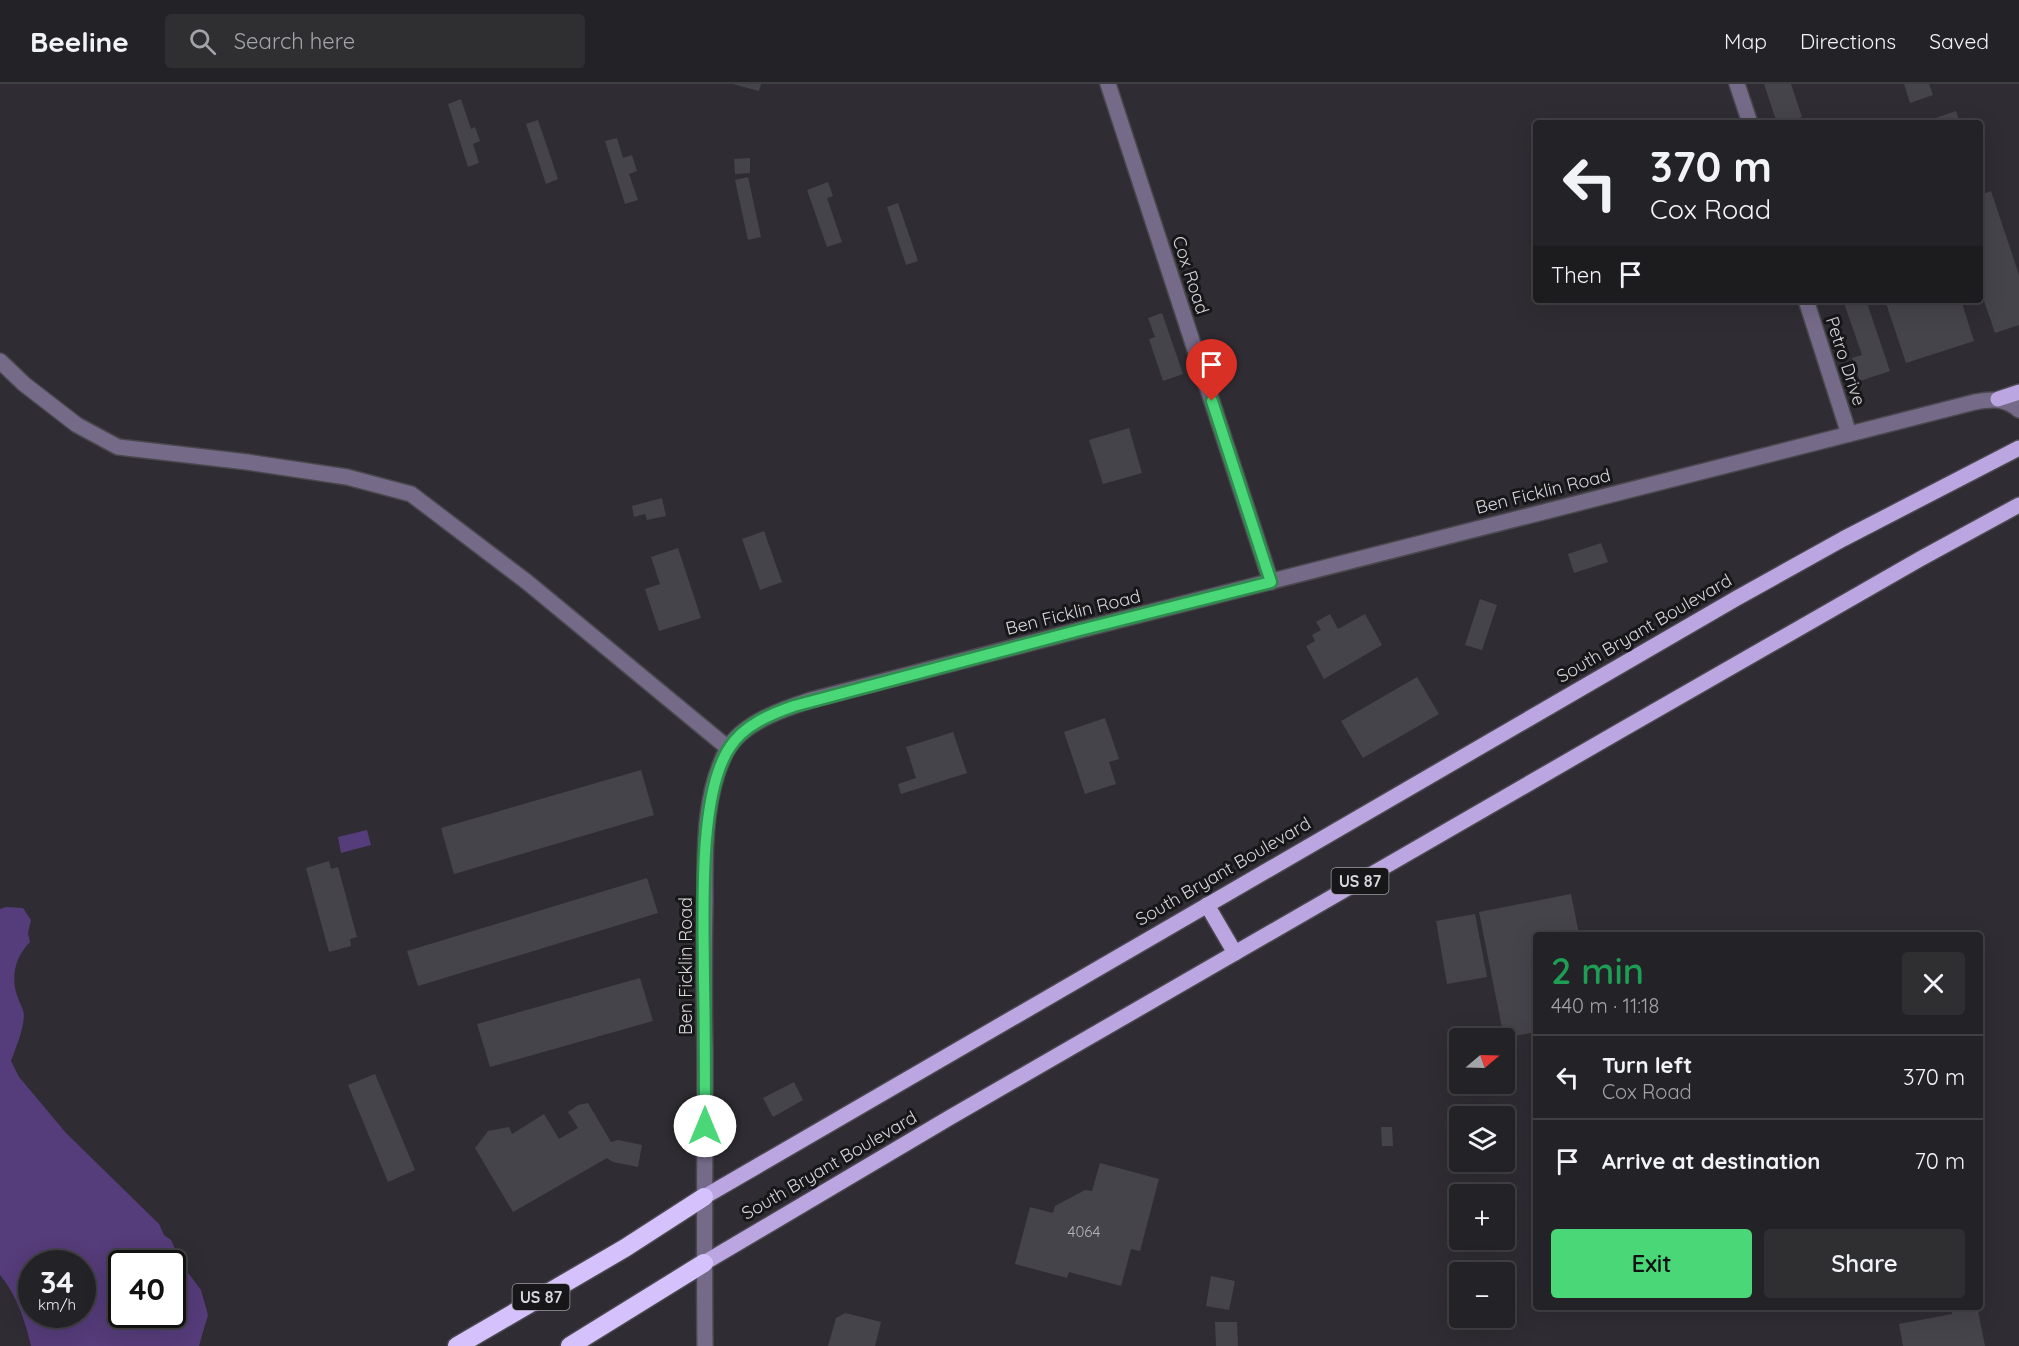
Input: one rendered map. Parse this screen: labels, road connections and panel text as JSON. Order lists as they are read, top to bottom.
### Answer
{
  "streets": {
    "highway": ["South Bryant Boulevard", "US 87"],
    "street": ["Cox Road", "Petro Drive", "Ben Ficklin Road"]
  },
  "crossings": [
    ["Cox Road", "Ben Ficklin Road"],
    ["Petro Drive", "Ben Ficklin Road"],
    ["Ben Ficklin Road", "South Bryant Boulevard"]
  ],
  "house_numbers": ["4064"],
  "north": "right",
  "page": {
    "header": "Beeline",
    "search": "Search here",
    "nav": ["Map", "Directions", "Saved"],
    "turn": ["370 m", "Cox Road"],
    "then": "Then",
    "heading": ["2 min", "440 m · 11:18"],
    "map_buttons": ["+", "−"],
    "list": [
      {
        "name": "Turn left",
        "note": "Cox Road",
        "value": "370 m"
      },
      {
        "name": "Arrive at destination",
        "value": "70 m"
      }
    ],
    "buttons": ["Exit", "Share"],
    "speed": "34 km/h",
    "limit": "40"
  }
}
